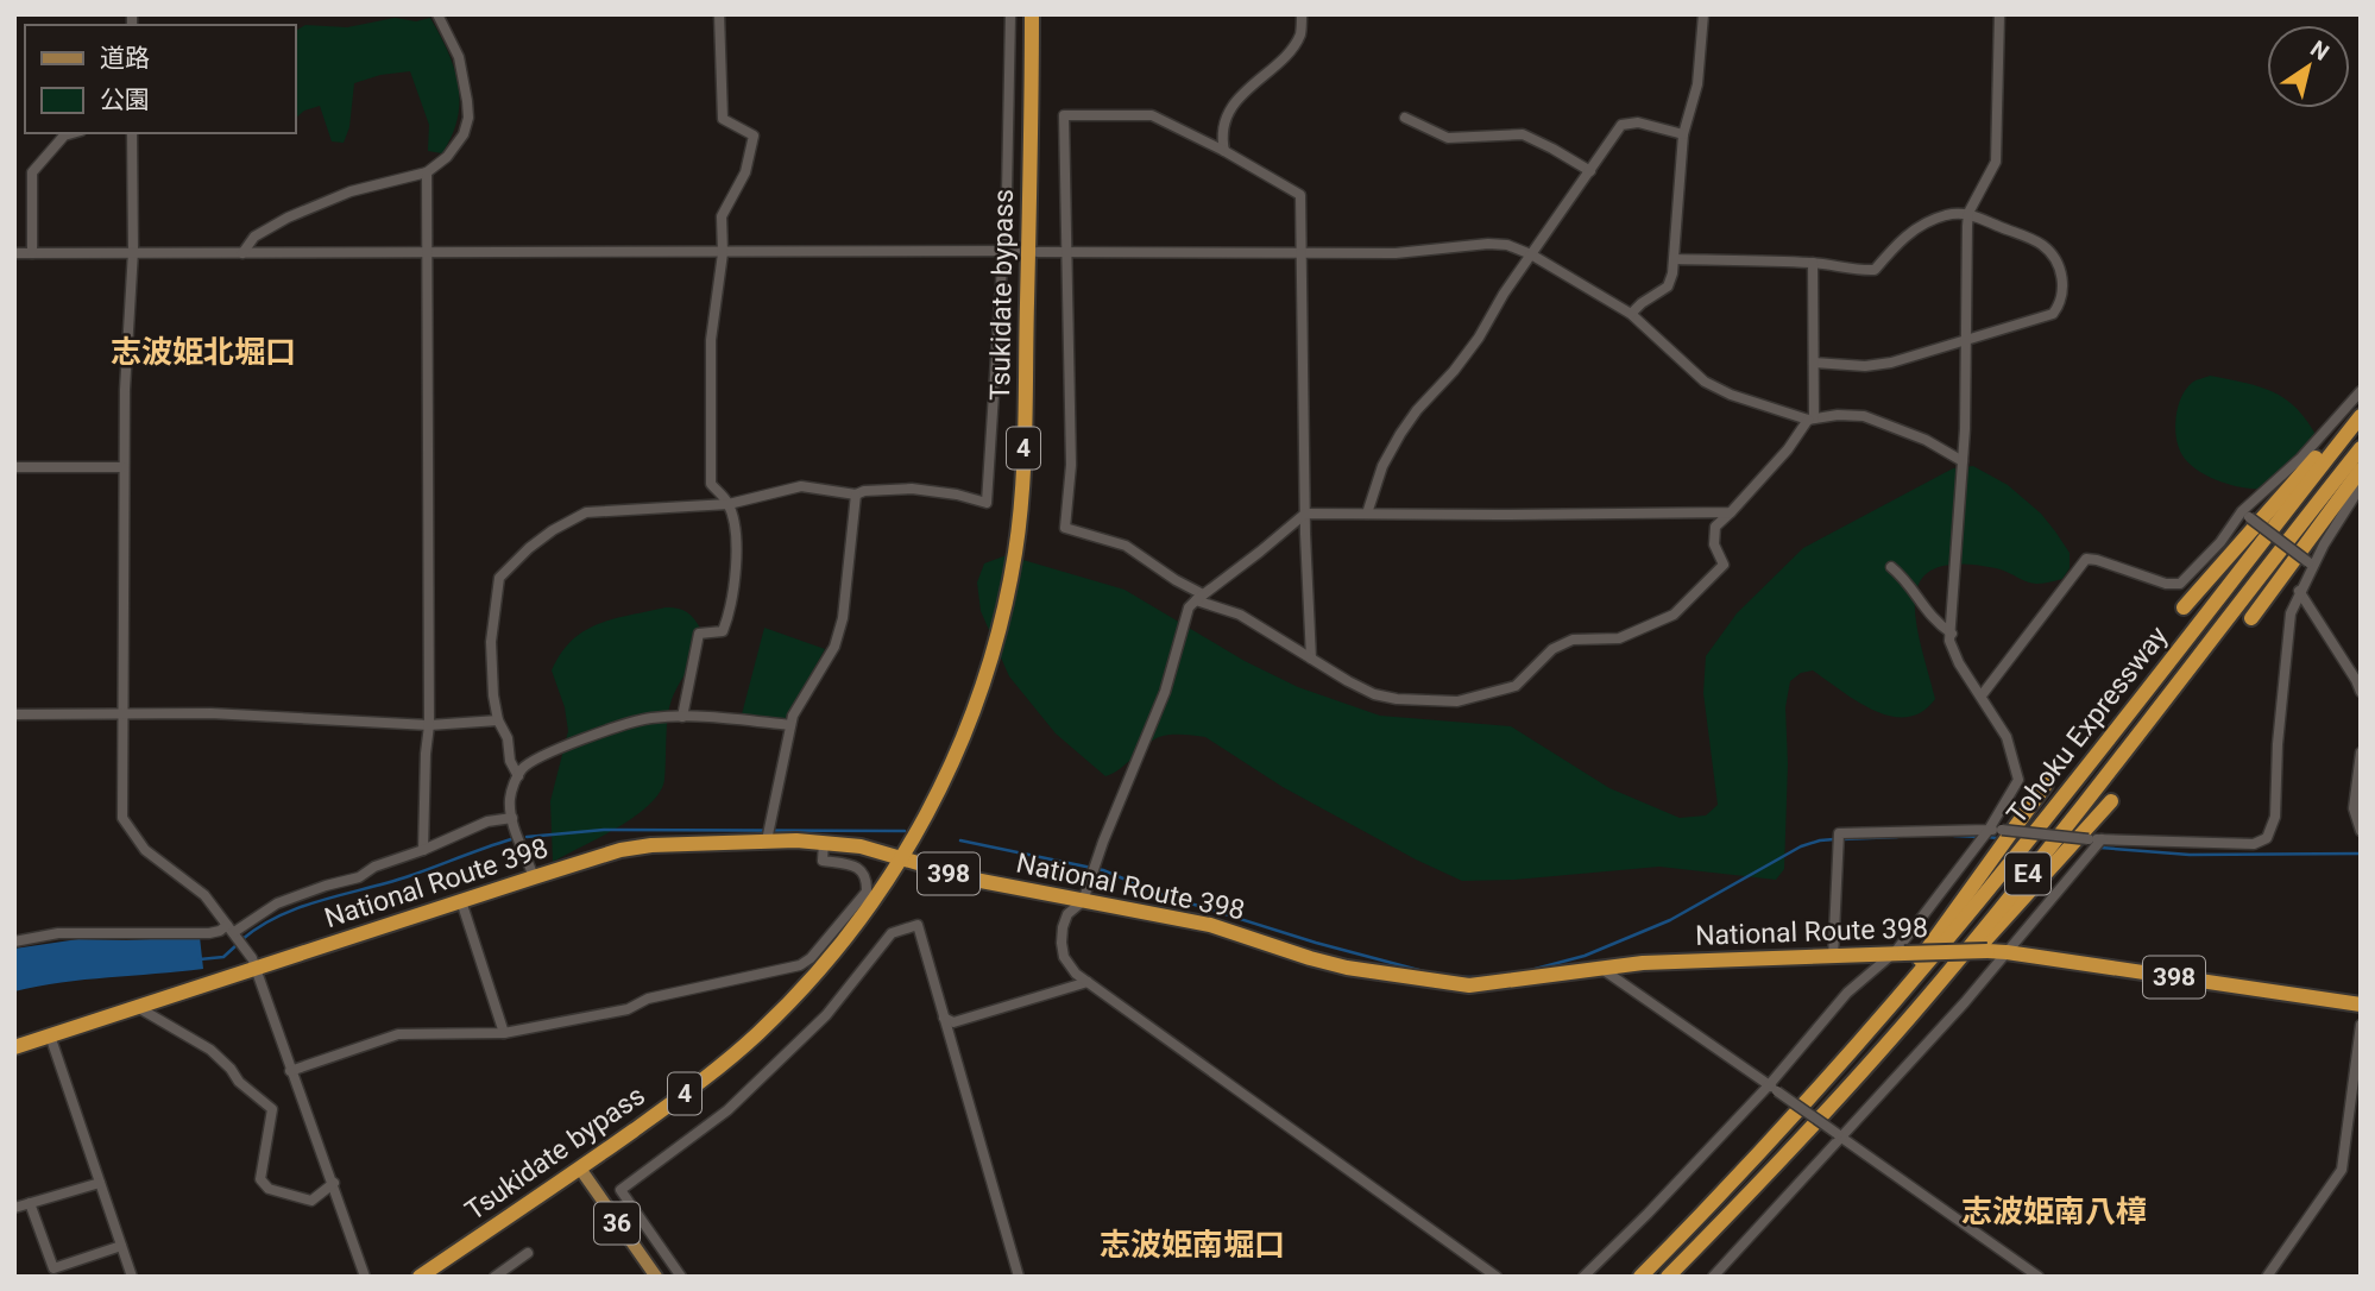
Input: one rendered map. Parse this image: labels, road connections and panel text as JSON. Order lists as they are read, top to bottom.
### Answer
{
  "streets": {
    "highway": [
      "Tsukidate bypass",
      "4",
      "Tohoku Expressway",
      "398",
      "E4",
      "National Route 398"
    ],
    "main road": ["36"]
  },
  "crossings": [
    ["Tsukidate bypass", "National Route 398"],
    ["Tsukidate bypass", "36"]
  ],
  "districts": ["志波姫北堀口", "志波姫南八樟", "志波姫南堀口"],
  "legend": ["道路", "公園"],
  "north": "top right"
}
